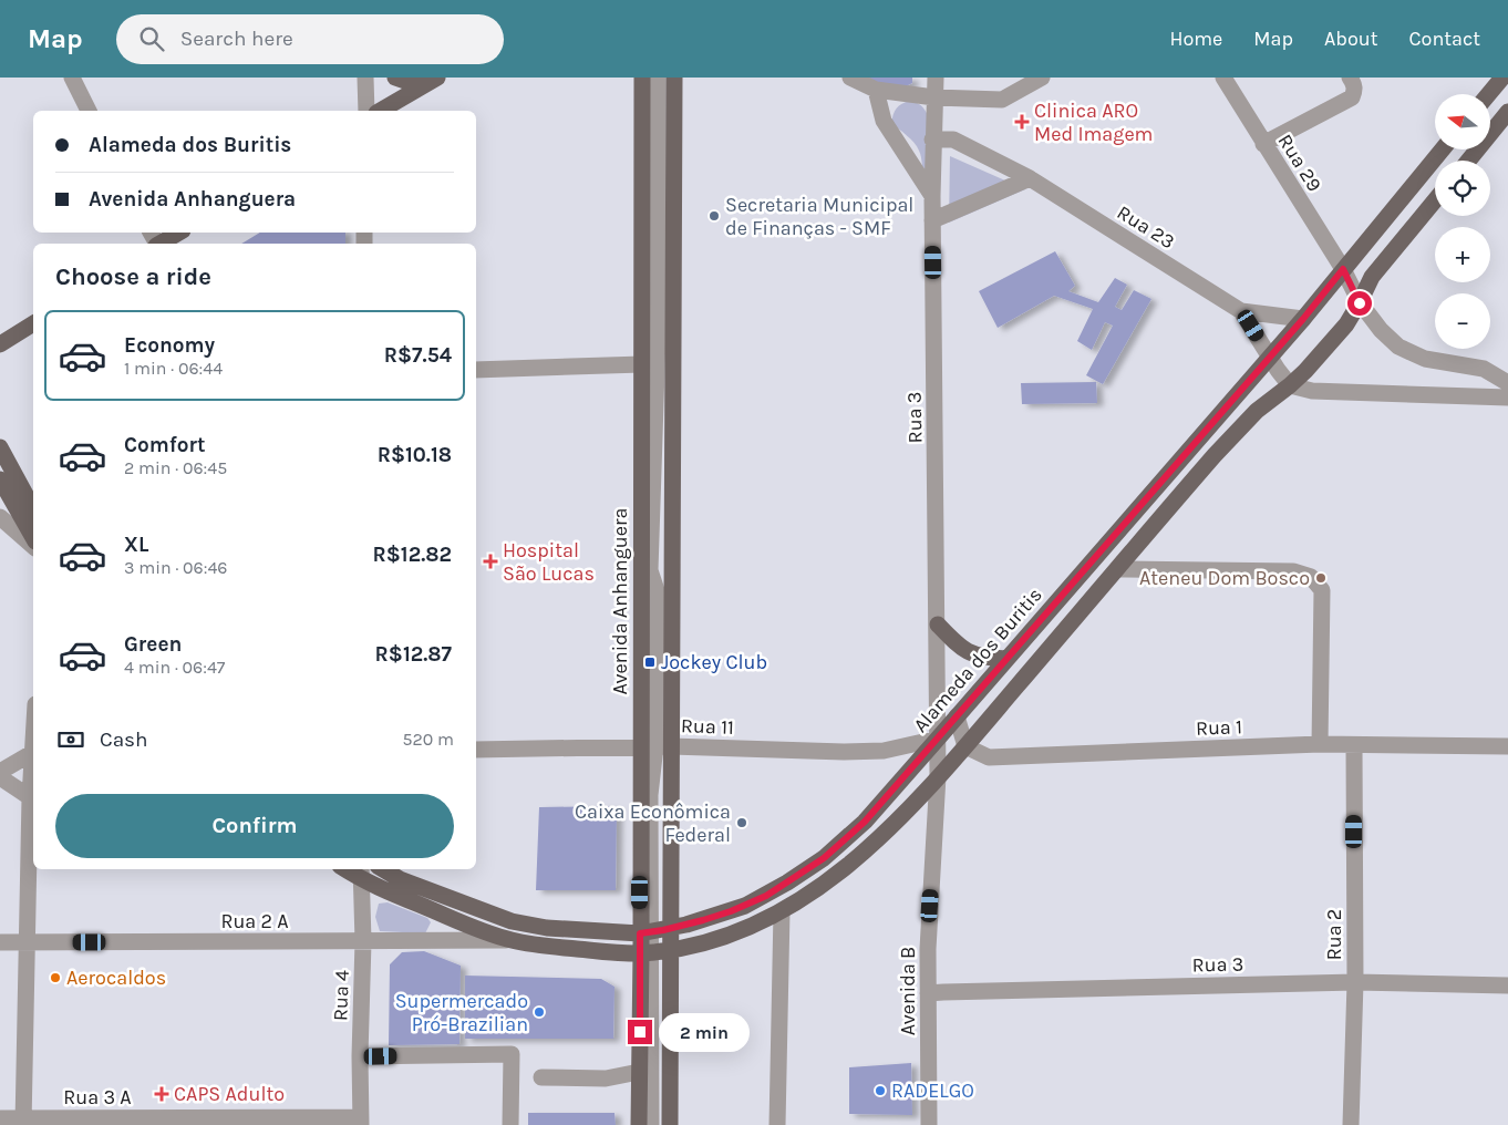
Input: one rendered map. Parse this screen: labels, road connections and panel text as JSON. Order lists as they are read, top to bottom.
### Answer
{
  "streets": {
    "main road": ["Avenida Anhanguera", "Alameda dos Buritis"],
    "street": [
      "Rua 29",
      "Rua 23",
      "Rua 3",
      "Rua 11",
      "Rua 1",
      "Rua 2 A",
      "Rua 2",
      "Avenida B",
      "Rua 4",
      "Rua 3 A"
    ]
  },
  "crossings": [
    ["Rua 29", "Alameda dos Buritis"],
    ["Rua 23", "Rua 3"],
    ["Rua 23", "Alameda dos Buritis"],
    ["Rua 3", "Alameda dos Buritis"],
    ["Rua 3", "Rua 11"],
    ["Rua 3", "Rua 2"],
    ["Rua 3", "Avenida B"],
    ["Avenida Anhanguera", "Alameda dos Buritis"],
    ["Avenida Anhanguera", "Rua 11"],
    ["Alameda dos Buritis", "Rua 11"],
    ["Rua 1", "Rua 2"],
    ["Rua 2 A", "Rua 4"],
    ["Rua 4", "Rua 3 A"]
  ],
  "places": {
    "health": ["Clinica ARO Med Imagem", "Hospital São Lucas", "CAPS Adulto"],
    "other": [
      "Secretaria Municipal de Finanças - SMF",
      "Ateneu Dom Bosco",
      "Caixa Econômica Federal",
      "Aerocaldos",
      "Supermercado Pró-Brazilian",
      "RADELGO"
    ],
    "transit": ["Jockey Club"]
  },
  "north": "left",
  "page": {
    "header": "Map",
    "search": "Search here",
    "nav": [
      "Home",
      "Map",
      "About",
      "Contact"
    ],
    "map_buttons": ["+", "−"],
    "banner": ["Alameda dos Buritis", "Avenida Anhanguera"],
    "heading": "Choose a ride",
    "list": [
      {
        "name": "Economy",
        "note": "1 min · 06:44",
        "value": "R$7.54"
      },
      {
        "name": "Comfort",
        "note": "2 min · 06:45",
        "value": "R$10.18"
      },
      {
        "name": "XL",
        "note": "3 min · 06:46",
        "value": "R$12.82"
      },
      {
        "name": "Green",
        "note": "4 min · 06:47",
        "value": "R$12.87"
      }
    ],
    "pay": ["Cash", "520 m"],
    "buttons": "Confirm",
    "bubble": "2 min"
  }
}
